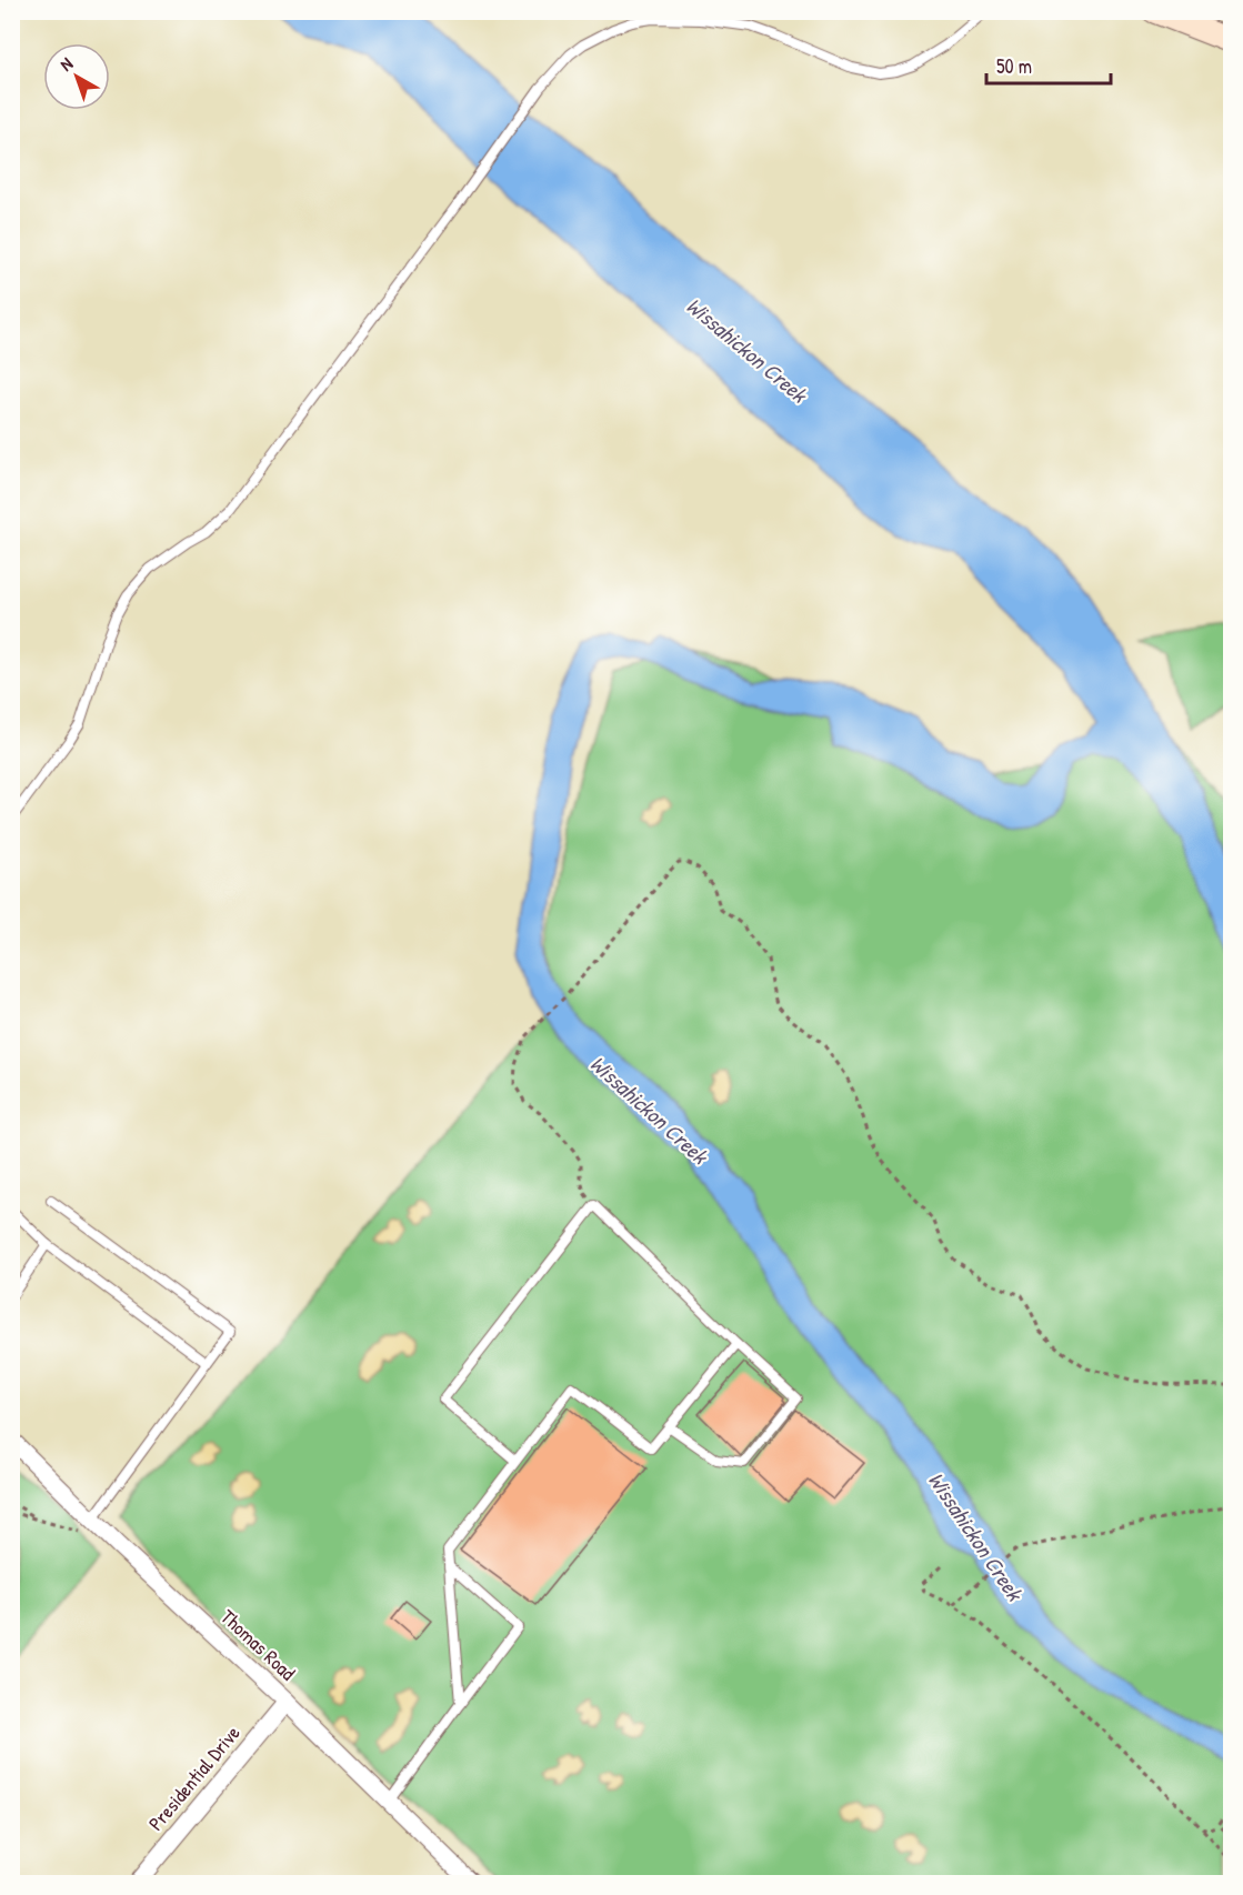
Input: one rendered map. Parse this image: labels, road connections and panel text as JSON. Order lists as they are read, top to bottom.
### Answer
{
  "streets": {
    "street": ["Thomas Road", "Presidential Drive"]
  },
  "crossings": [
    ["Thomas Road", "Presidential Drive"]
  ],
  "water": ["Wissahickon Creek"],
  "scale_bar": "50 m",
  "north": "top left"
}
